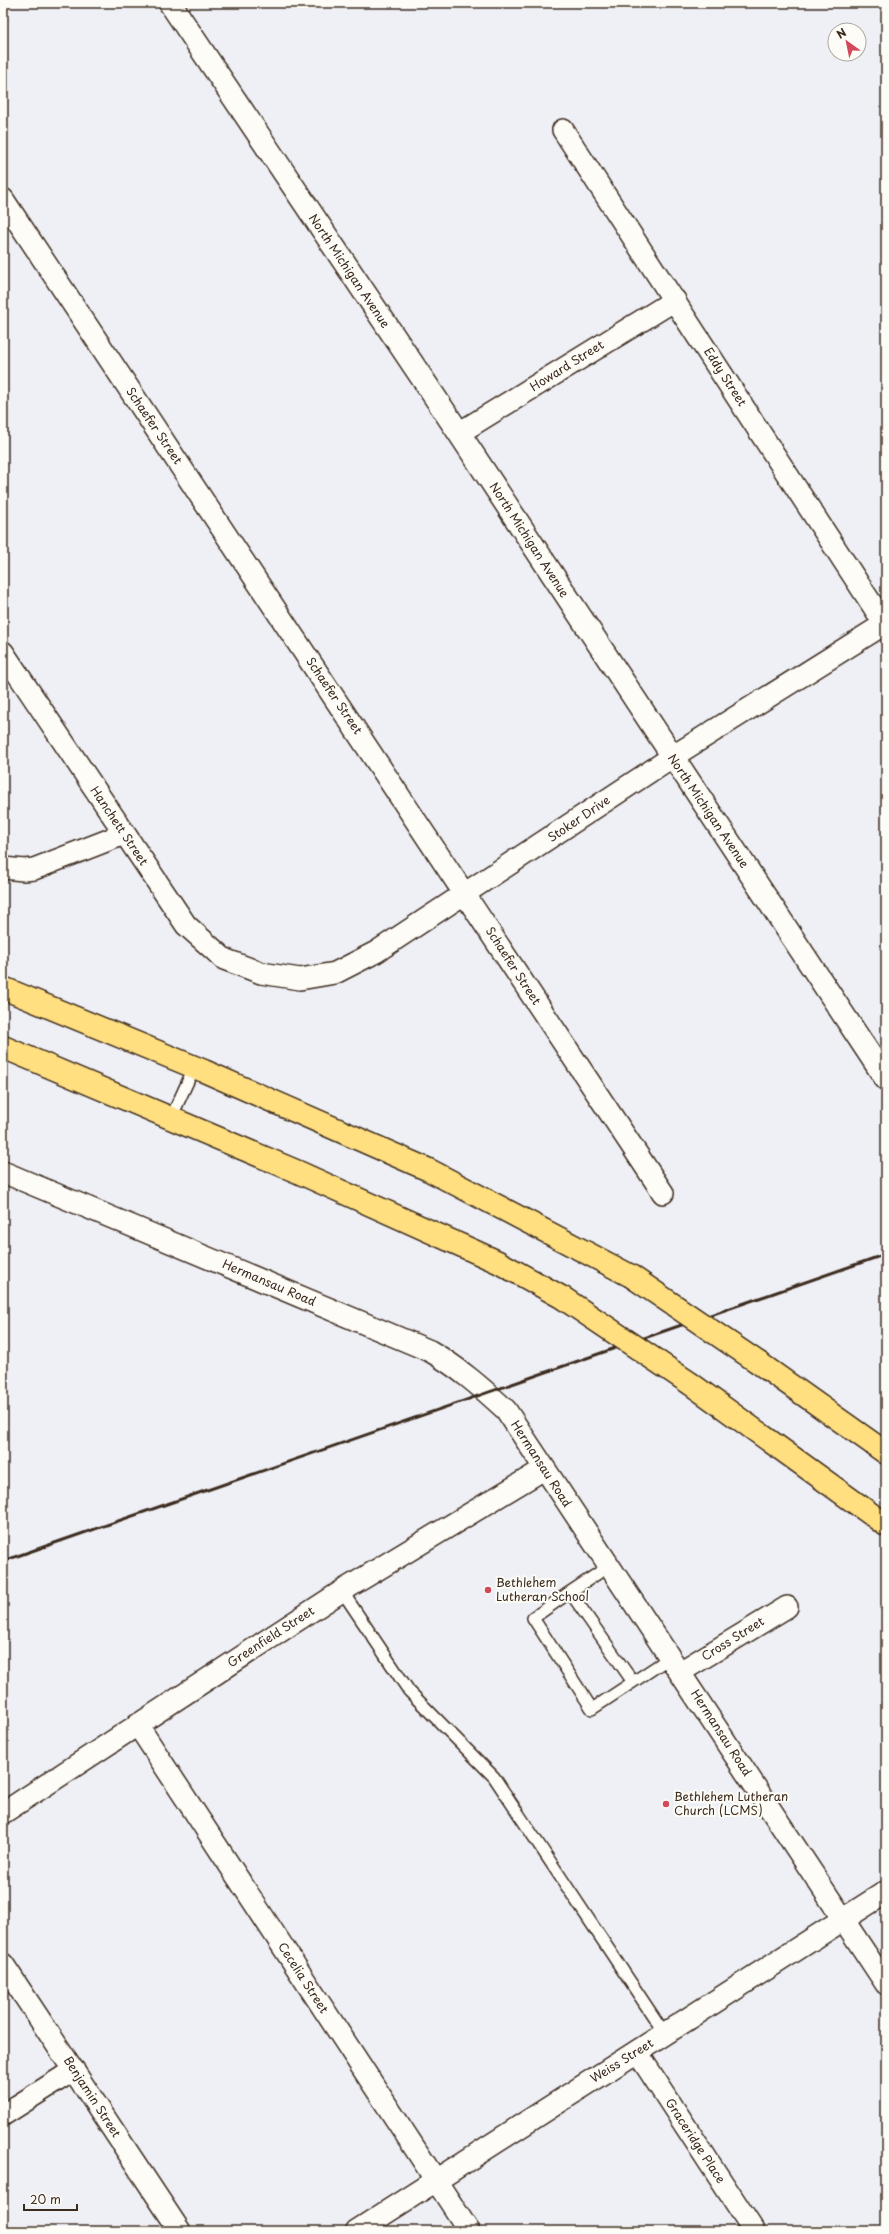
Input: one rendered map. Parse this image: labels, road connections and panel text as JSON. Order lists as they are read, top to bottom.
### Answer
{
  "streets": {
    "street": [
      "North Michigan Avenue",
      "Howard Street",
      "Eddy Street",
      "Schaefer Street",
      "Stoker Drive",
      "Hanchett Street",
      "Hermansau Road",
      "Greenfield Street",
      "Cross Street",
      "Cecelia Street",
      "Weiss Street",
      "Benjamin Street",
      "Graceridge Place"
    ]
  },
  "crossings": [
    ["North Michigan Avenue", "Howard Street"],
    ["North Michigan Avenue", "Stoker Drive"],
    ["Howard Street", "Eddy Street"],
    ["Eddy Street", "Stoker Drive"],
    ["Schaefer Street", "Stoker Drive"],
    ["Stoker Drive", "Hanchett Street"],
    ["Hermansau Road", "Greenfield Street"],
    ["Hermansau Road", "Cross Street"],
    ["Hermansau Road", "Weiss Street"],
    ["Greenfield Street", "Cecelia Street"],
    ["Cecelia Street", "Weiss Street"],
    ["Weiss Street", "Graceridge Place"]
  ],
  "places": ["Bethlehem Lutheran School", "Bethlehem Lutheran Church (LCMS)"],
  "scale_bar": "20 m",
  "north": "top left"
}
